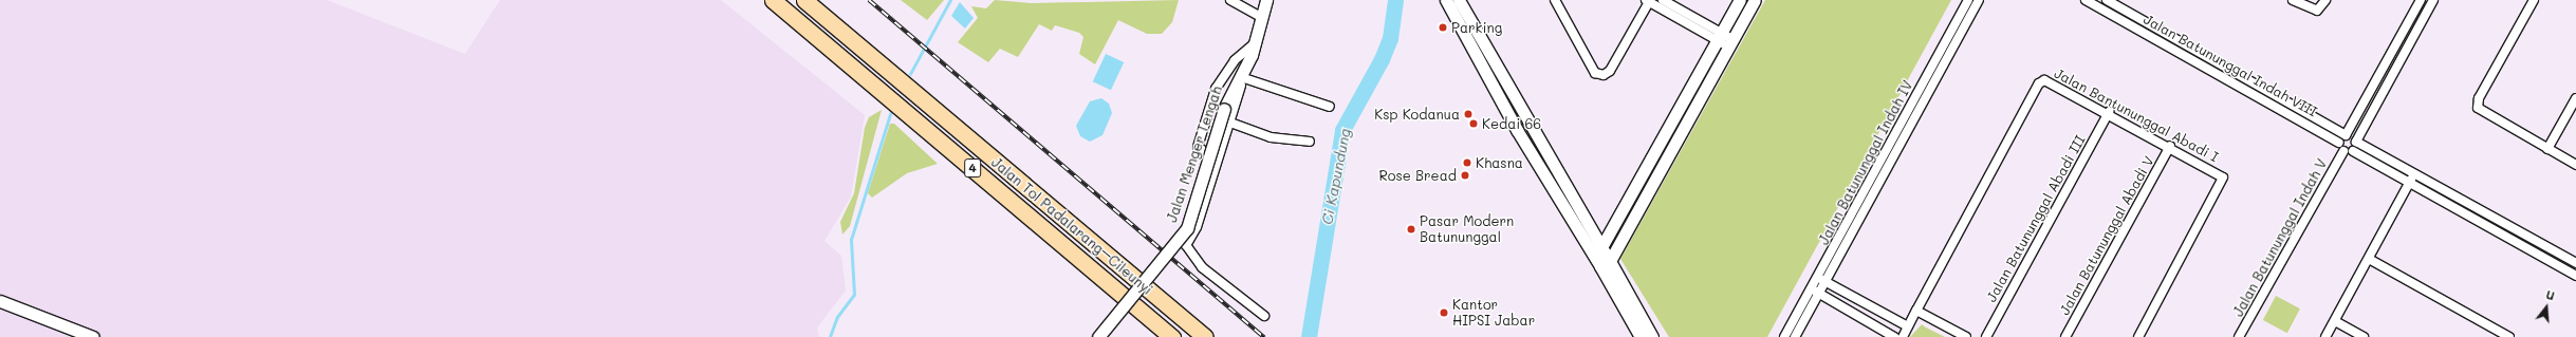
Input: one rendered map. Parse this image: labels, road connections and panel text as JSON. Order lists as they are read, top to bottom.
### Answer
{
  "streets": {
    "highway": ["4", "Jalan Tol Padalarang–Cileunyi"],
    "street": [
      "Jalan Batununggal Indah VIII",
      "Jalan Bantununggal Abadi I",
      "Jalan Menger Tengah",
      "Jalan Batununggal Indah IV",
      "Jalan Batununggal Abadi III",
      "Jalan Batununggal Abadi V",
      "Jalan Batununggal Indah V"
    ]
  },
  "crossings": [
    ["Jalan Bantununggal Abadi I", "Jalan Batununggal Abadi III"],
    ["Jalan Bantununggal Abadi I", "Jalan Batununggal Abadi V"]
  ],
  "water": ["Ci Kapundung"],
  "places": [
    "Parking",
    "Ksp Kodanua",
    "Kedai 66",
    "Khasna",
    "Rose Bread",
    "Pasar Modern Batununggal",
    "Kantor HIPSI Jabar"
  ],
  "north": "top"
}
